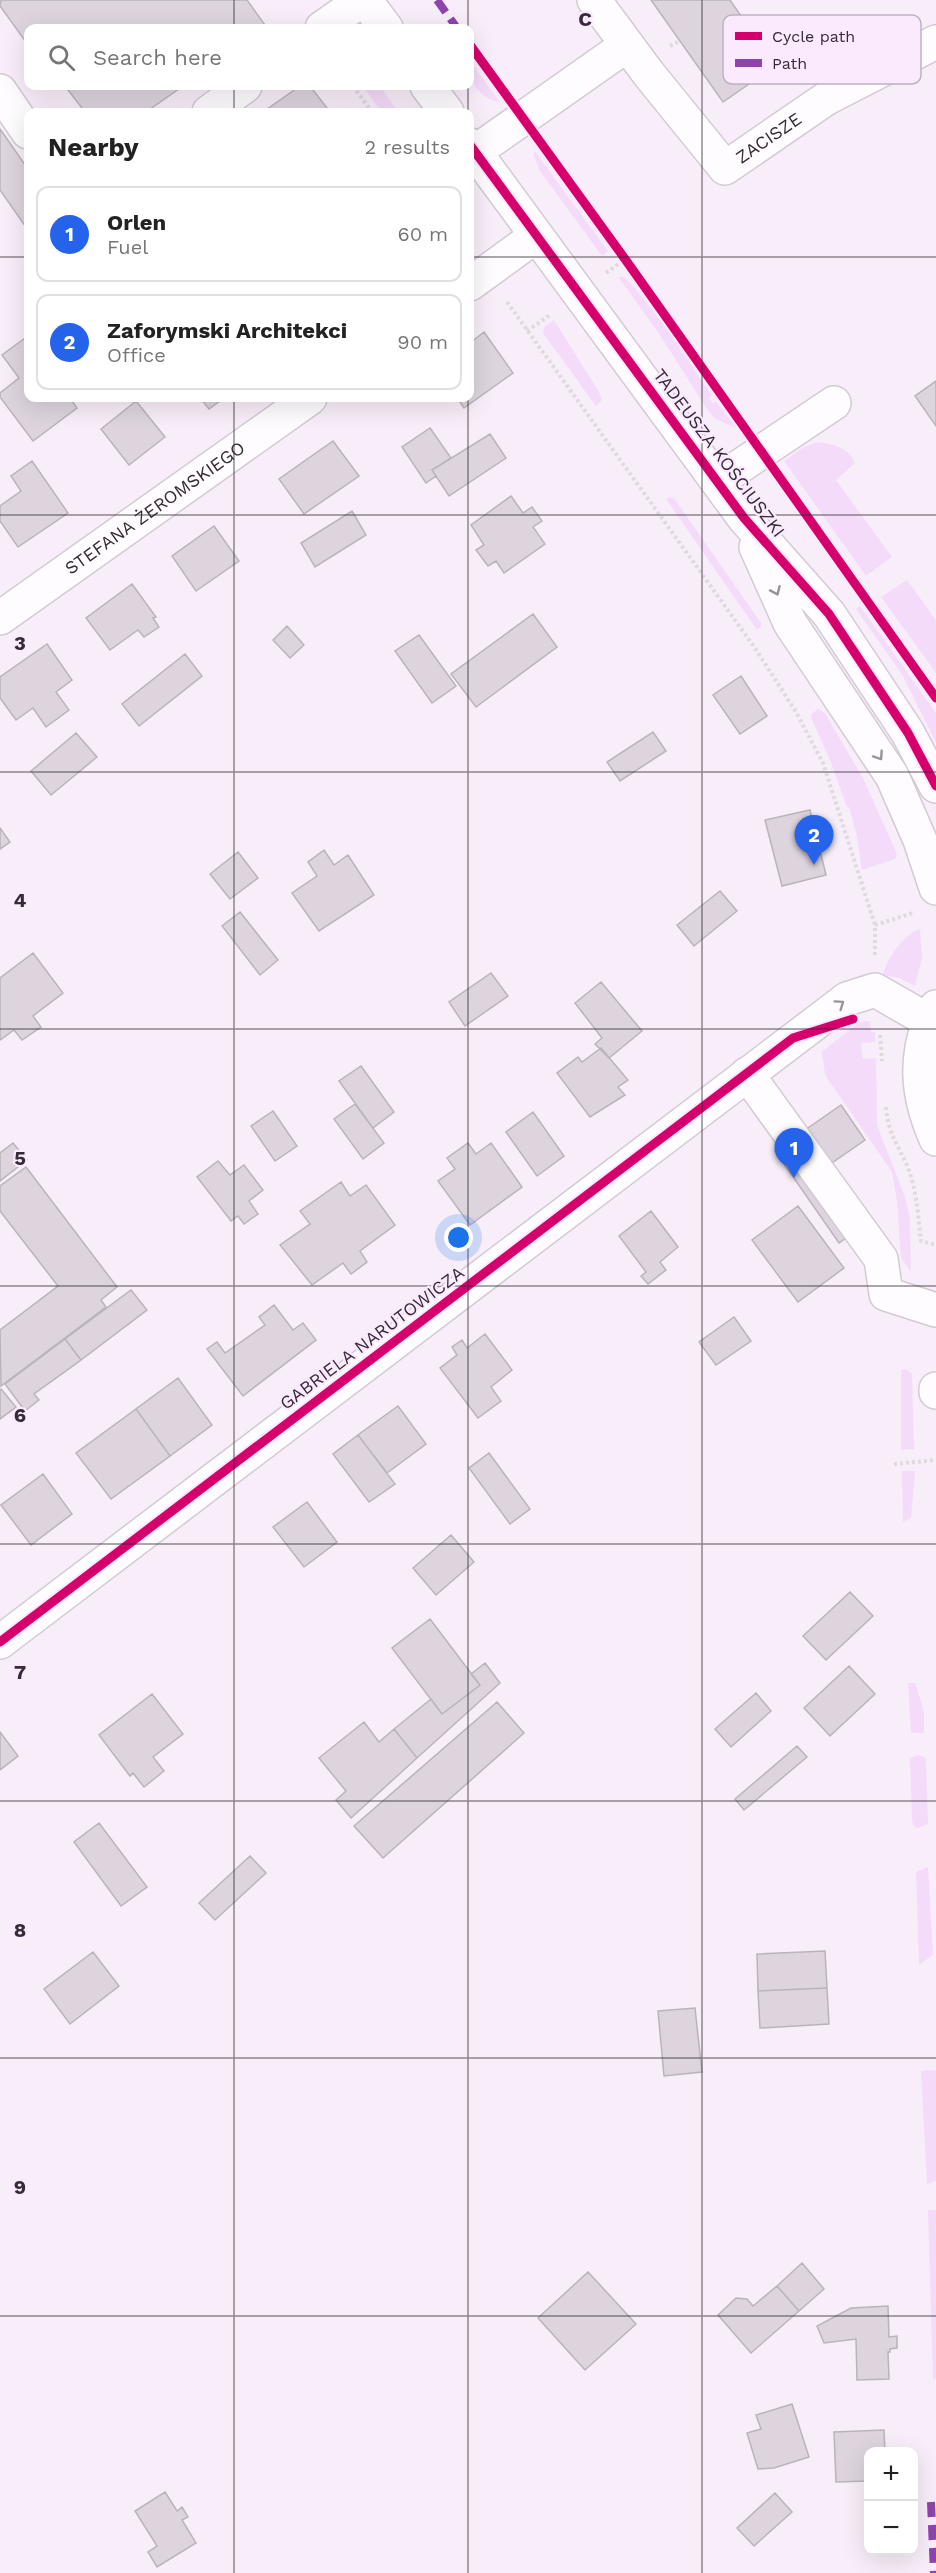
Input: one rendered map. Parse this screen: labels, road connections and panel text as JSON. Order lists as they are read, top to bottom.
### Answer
{
  "streets": {
    "street": [
      "ZACISZE",
      "TADEUSZA KOŚCIUSZKI",
      "STEFANA ŻEROMSKIEGO",
      "GABRIELA NARUTOWICZA"
    ]
  },
  "legend": ["Cycle path", "Path"],
  "page": {
    "search": "Search here",
    "heading": ["Nearby", "2 results"],
    "list": [
      {
        "mark": "1",
        "name": "Orlen",
        "note": "Fuel",
        "value": "60 m"
      },
      {
        "mark": "2",
        "name": "Zaforymski Architekci",
        "note": "Office",
        "value": "90 m"
      }
    ],
    "pins": ["2", "1"],
    "map_buttons": ["+", "−"]
  },
  "grid": {
    "columns": ["C"],
    "rows": [
      "3",
      "4",
      "5",
      "6",
      "7",
      "8",
      "9"
    ]
  }
}
